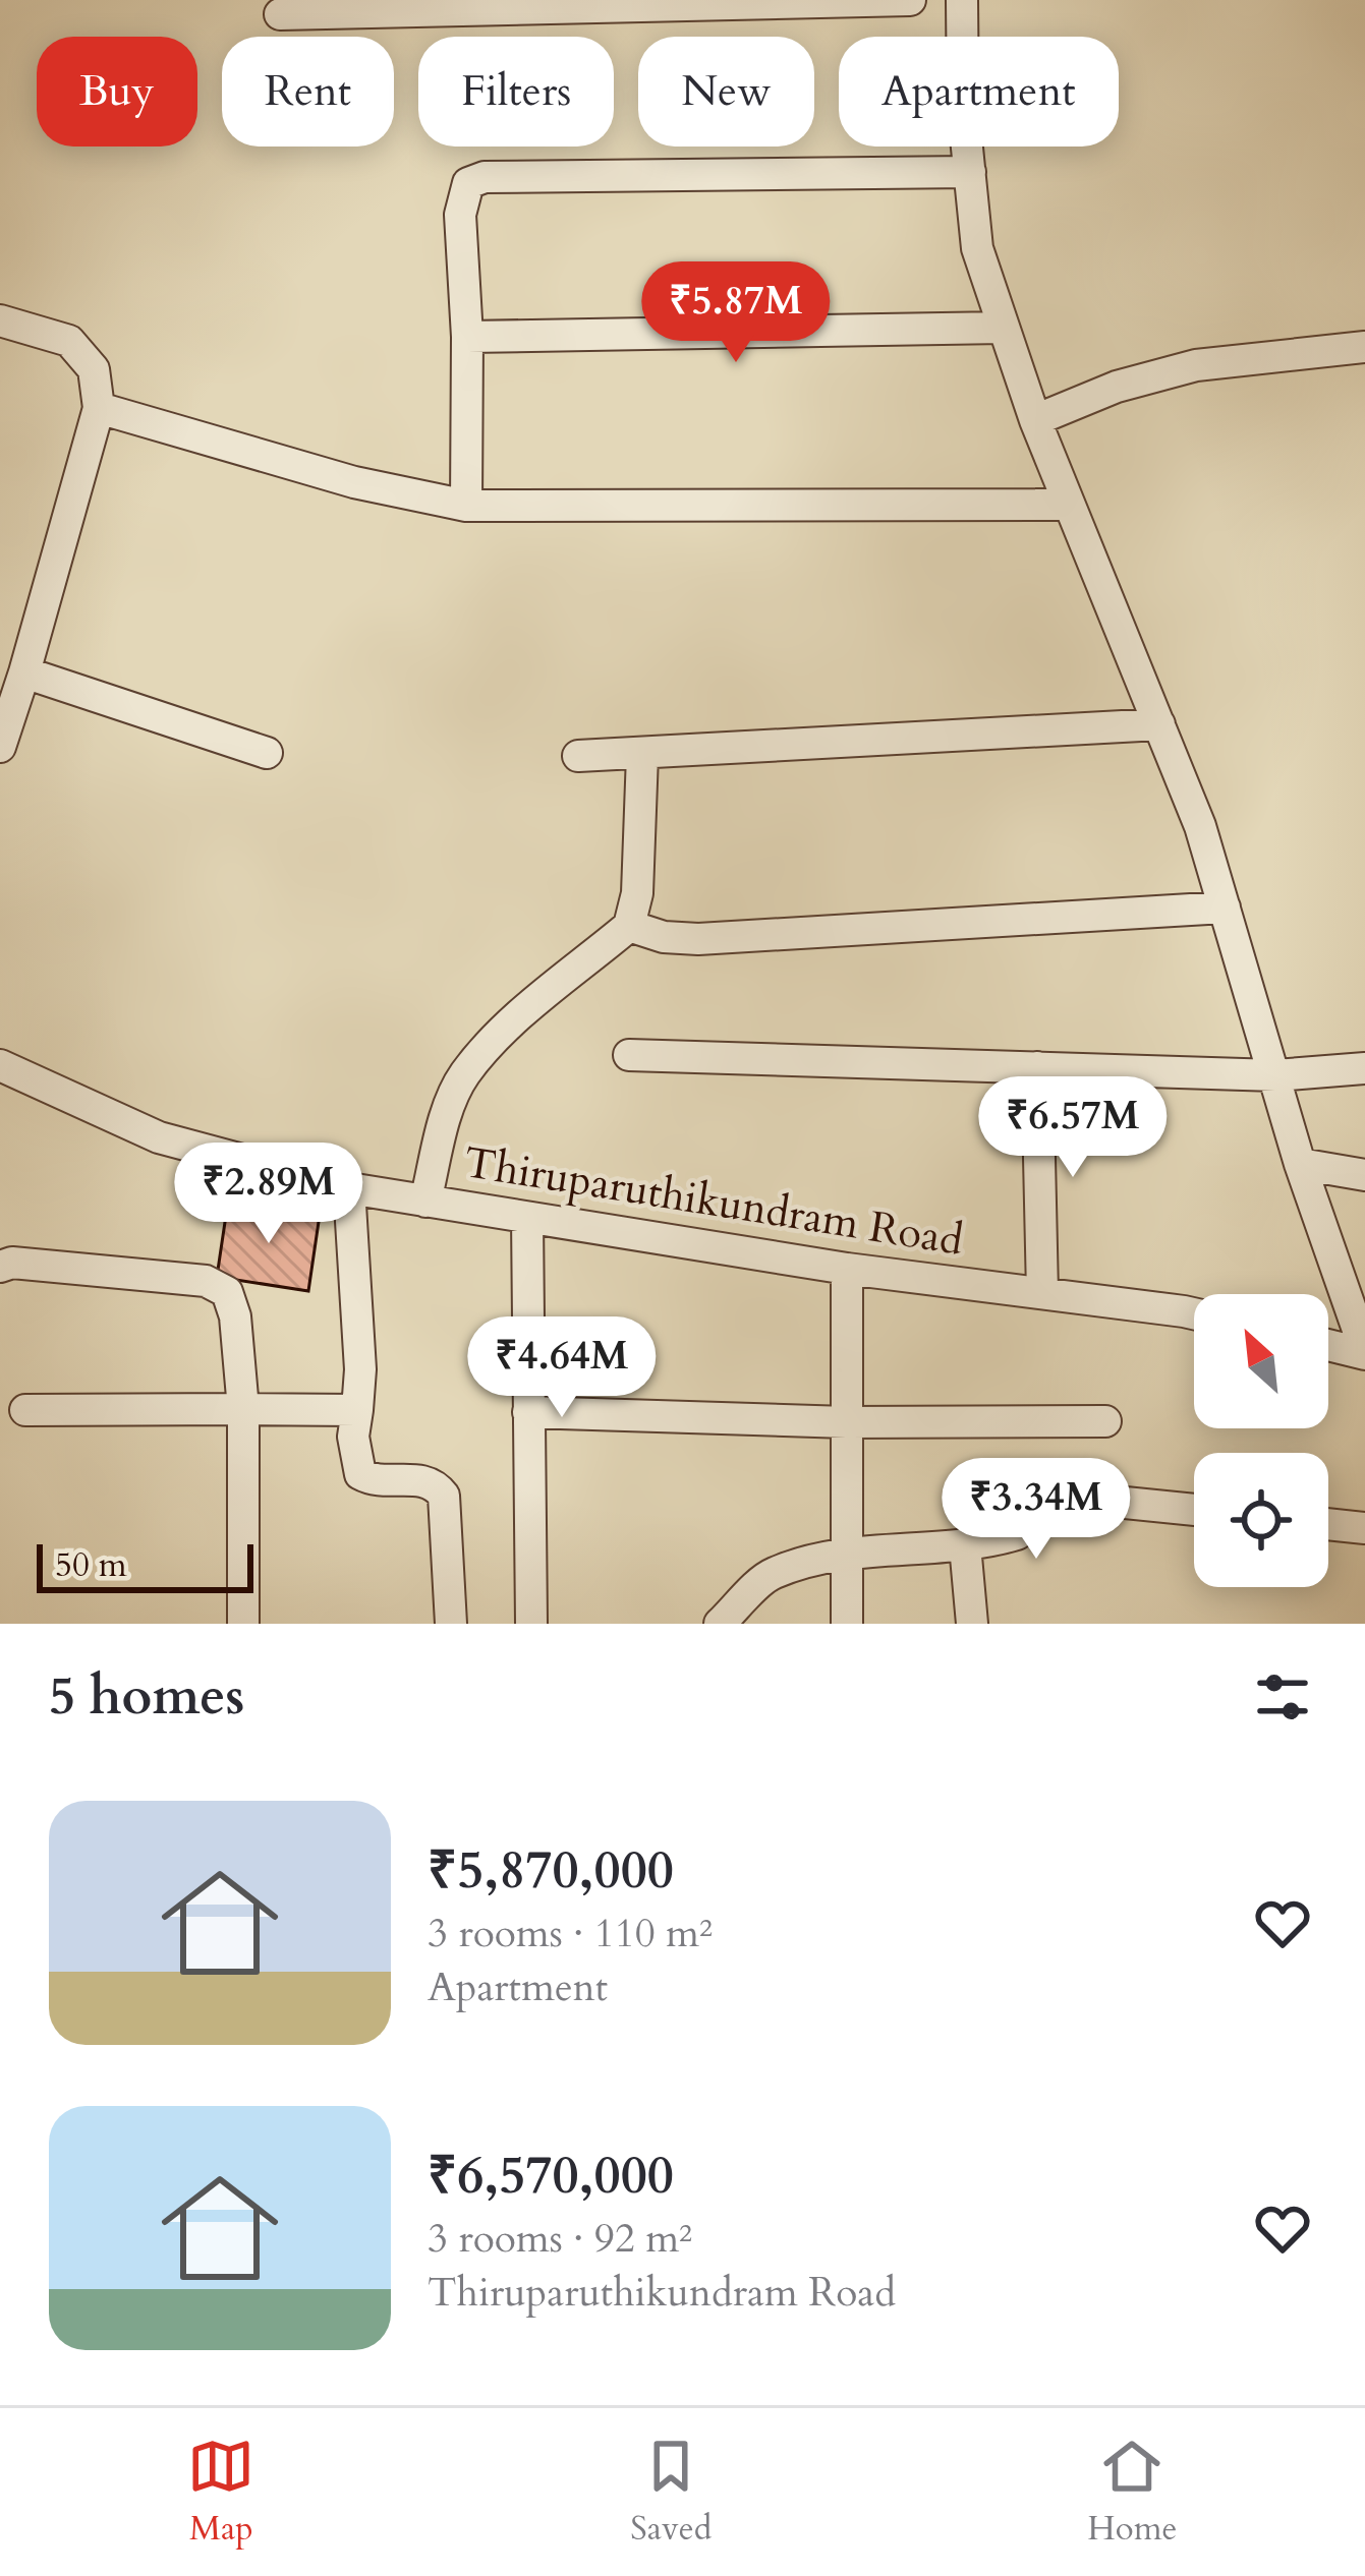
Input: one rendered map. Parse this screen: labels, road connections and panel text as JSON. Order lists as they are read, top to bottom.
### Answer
{
  "streets": {
    "street": ["Thiruparuthikundram Road"]
  },
  "scale_bar": "50 m",
  "north": "top left",
  "page": {
    "chip": [
      "Buy",
      "Rent",
      "Filters",
      "New",
      "Apartment"
    ],
    "price": [
      "₹5.87M",
      "₹6.57M",
      "₹2.89M",
      "₹4.64M",
      "₹3.34M"
    ],
    "scale": "50 m",
    "heading": "5 homes",
    "list": [
      {
        "name": "₹5,870,000",
        "note": "3 rooms · 110 m² · Apartment"
      },
      {
        "name": "₹6,570,000",
        "note": "3 rooms · 92 m² · Thiruparuthikundram Road"
      }
    ],
    "tabs": ["Map", "Saved", "Home"]
  }
}
